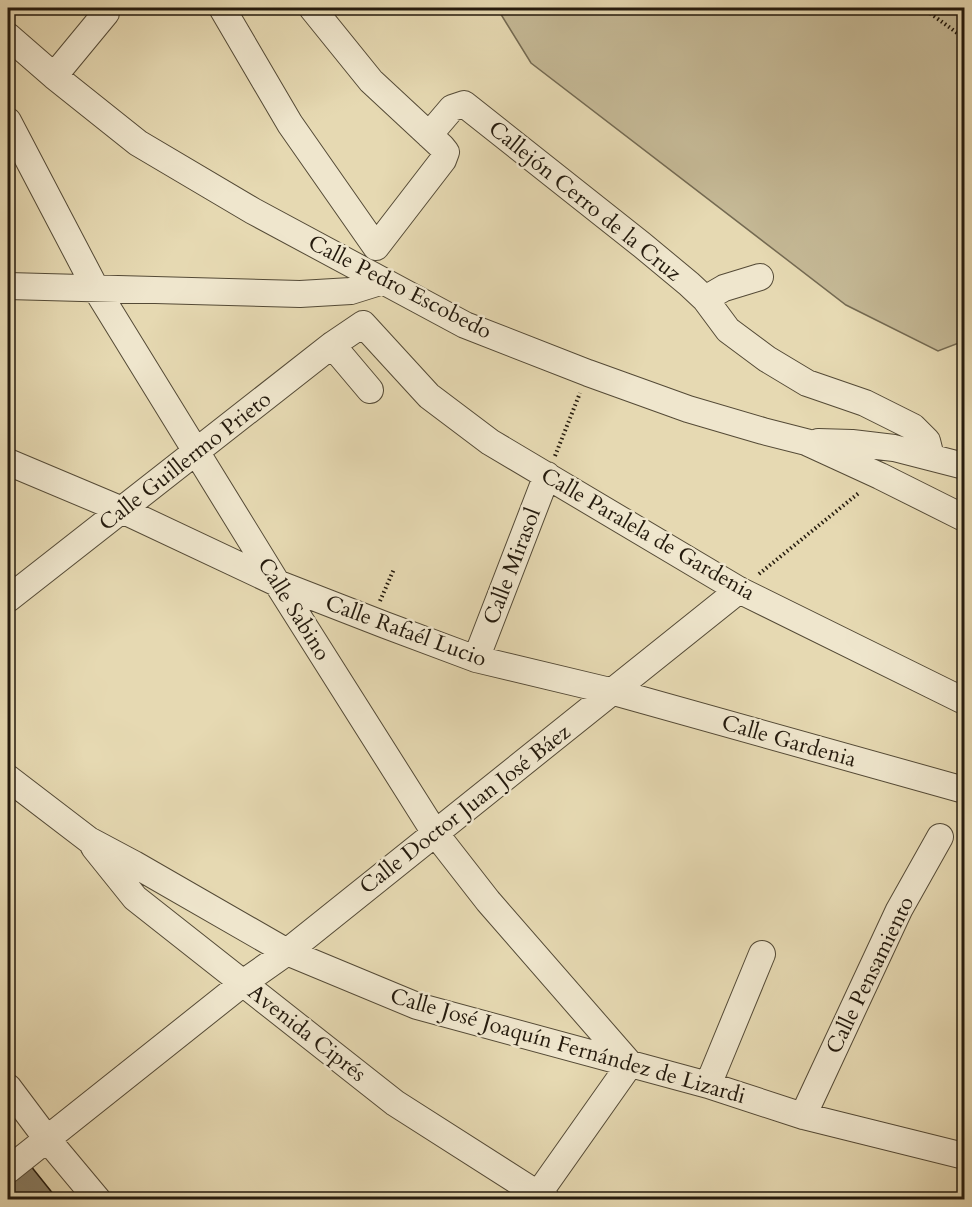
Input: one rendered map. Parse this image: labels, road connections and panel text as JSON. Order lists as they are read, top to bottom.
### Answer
{
  "streets": {
    "street": [
      "Callejón Cerro de la Cruz",
      "Calle Pedro Escobedo",
      "Calle Guillermo Prieto",
      "Calle Paralela de Gardenia",
      "Calle Mirasol",
      "Calle Sabino",
      "Calle Rafaél Lucio",
      "Calle Gardenia",
      "Calle Doctor Juan José Báez",
      "Calle Pensamiento",
      "Avenida Ciprés",
      "Calle José Joaquín Fernández de Lizardi"
    ]
  },
  "crossings": [
    ["Calle Guillermo Prieto", "Calle Paralela de Gardenia"],
    ["Calle Guillermo Prieto", "Calle Sabino"],
    ["Calle Guillermo Prieto", "Calle Rafaél Lucio"],
    ["Calle Paralela de Gardenia", "Calle Mirasol"],
    ["Calle Paralela de Gardenia", "Calle Doctor Juan José Báez"],
    ["Calle Mirasol", "Calle Rafaél Lucio"],
    ["Calle Sabino", "Calle Rafaél Lucio"],
    ["Calle Sabino", "Calle Doctor Juan José Báez"],
    ["Calle Sabino", "Calle José Joaquín Fernández de Lizardi"],
    ["Calle Rafaél Lucio", "Calle Gardenia"],
    ["Calle Rafaél Lucio", "Calle Doctor Juan José Báez"],
    ["Calle Gardenia", "Calle Doctor Juan José Báez"],
    ["Calle Doctor Juan José Báez", "Avenida Ciprés"],
    ["Calle Doctor Juan José Báez", "Calle José Joaquín Fernández de Lizardi"],
    ["Calle Pensamiento", "Calle José Joaquín Fernández de Lizardi"],
    ["Avenida Ciprés", "Calle José Joaquín Fernández de Lizardi"]
  ]
}
